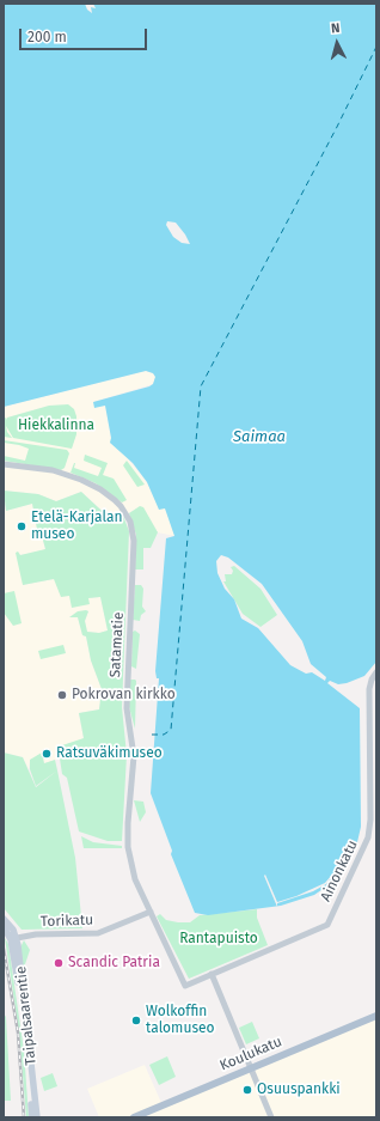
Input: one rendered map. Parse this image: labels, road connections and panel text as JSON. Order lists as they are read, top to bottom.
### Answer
{
  "streets": {
    "main road": ["Taipalsaarentie", "Koulukatu"],
    "street": ["Satamatie", "Ainonkatu", "Torikatu"]
  },
  "crossings": [
    ["Satamatie", "Ainonkatu"],
    ["Satamatie", "Torikatu"],
    ["Torikatu", "Taipalsaarentie"]
  ],
  "water": ["Saimaa"],
  "parks": ["Hiekkalinna", "Rantapuisto"],
  "places": [
    "Etelä-Karjalan museo",
    "Pokrovan kirkko",
    "Ratsuväkimuseo",
    "Scandic Patria",
    "Wolkoffin talomuseo",
    "Osuuspankki"
  ],
  "scale_bar": "200 m",
  "north": "top"
}
